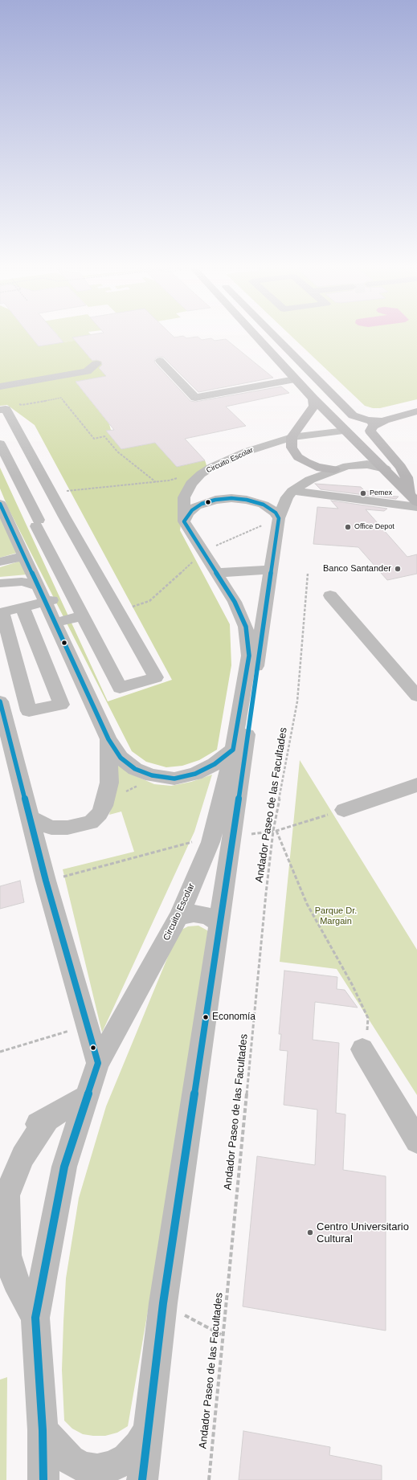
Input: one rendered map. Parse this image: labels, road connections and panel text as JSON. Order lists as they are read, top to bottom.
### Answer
{
  "streets": {
    "street": ["Circuito Escolar"],
    "path": ["Andador Paseo de las Facultades"]
  },
  "parks": ["Parque Dr. Margain"],
  "places": [
    "Pemex",
    "Office Depot",
    "Banco Santander",
    "Economía",
    "Centro Universitario Cultural"
  ]
}
